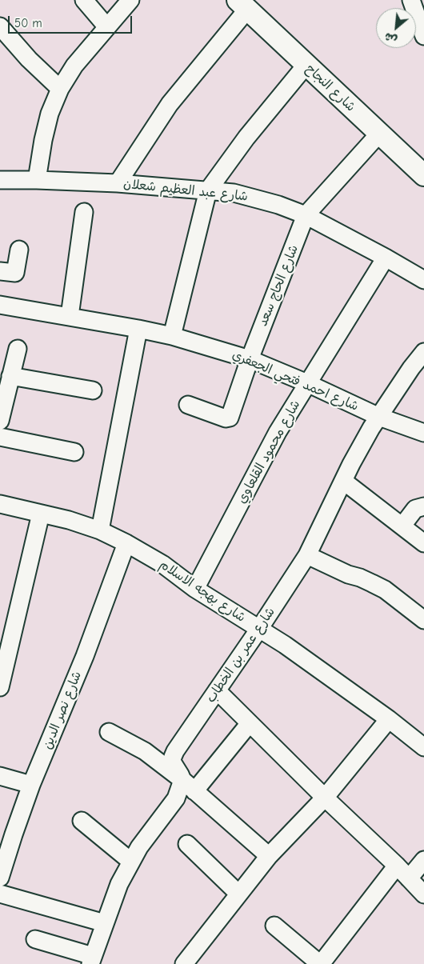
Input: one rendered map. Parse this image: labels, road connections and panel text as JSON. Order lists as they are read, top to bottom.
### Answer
{
  "streets": {
    "street": [
      "شارع النجاح",
      "شارع عبد العظيم شعلان",
      "شارع الحاج سعد",
      "شارع احمد فتحي الجعفري",
      "شارع محمود القلعاوي",
      "شارع بهجه الاسلام",
      "شارع عمر بن الخطاب",
      "شارع نصر الدين"
    ]
  },
  "crossings": [
    ["شارع النجاح", "شارع الحاج سعد"],
    ["شارع عبد العظيم شعلان", "شارع الحاج سعد"],
    ["شارع عبد العظيم شعلان", "شارع محمود القلعاوي"],
    ["شارع الحاج سعد", "شارع احمد فتحي الجعفري"],
    ["شارع احمد فتحي الجعفري", "شارع محمود القلعاوي"],
    ["شارع احمد فتحي الجعفري", "شارع عمر بن الخطاب"],
    ["شارع محمود القلعاوي", "شارع بهجه الاسلام"],
    ["شارع بهجه الاسلام", "شارع عمر بن الخطاب"],
    ["شارع بهجه الاسلام", "شارع نصر الدين"]
  ],
  "scale_bar": "50 m",
  "north": "bottom left"
}
